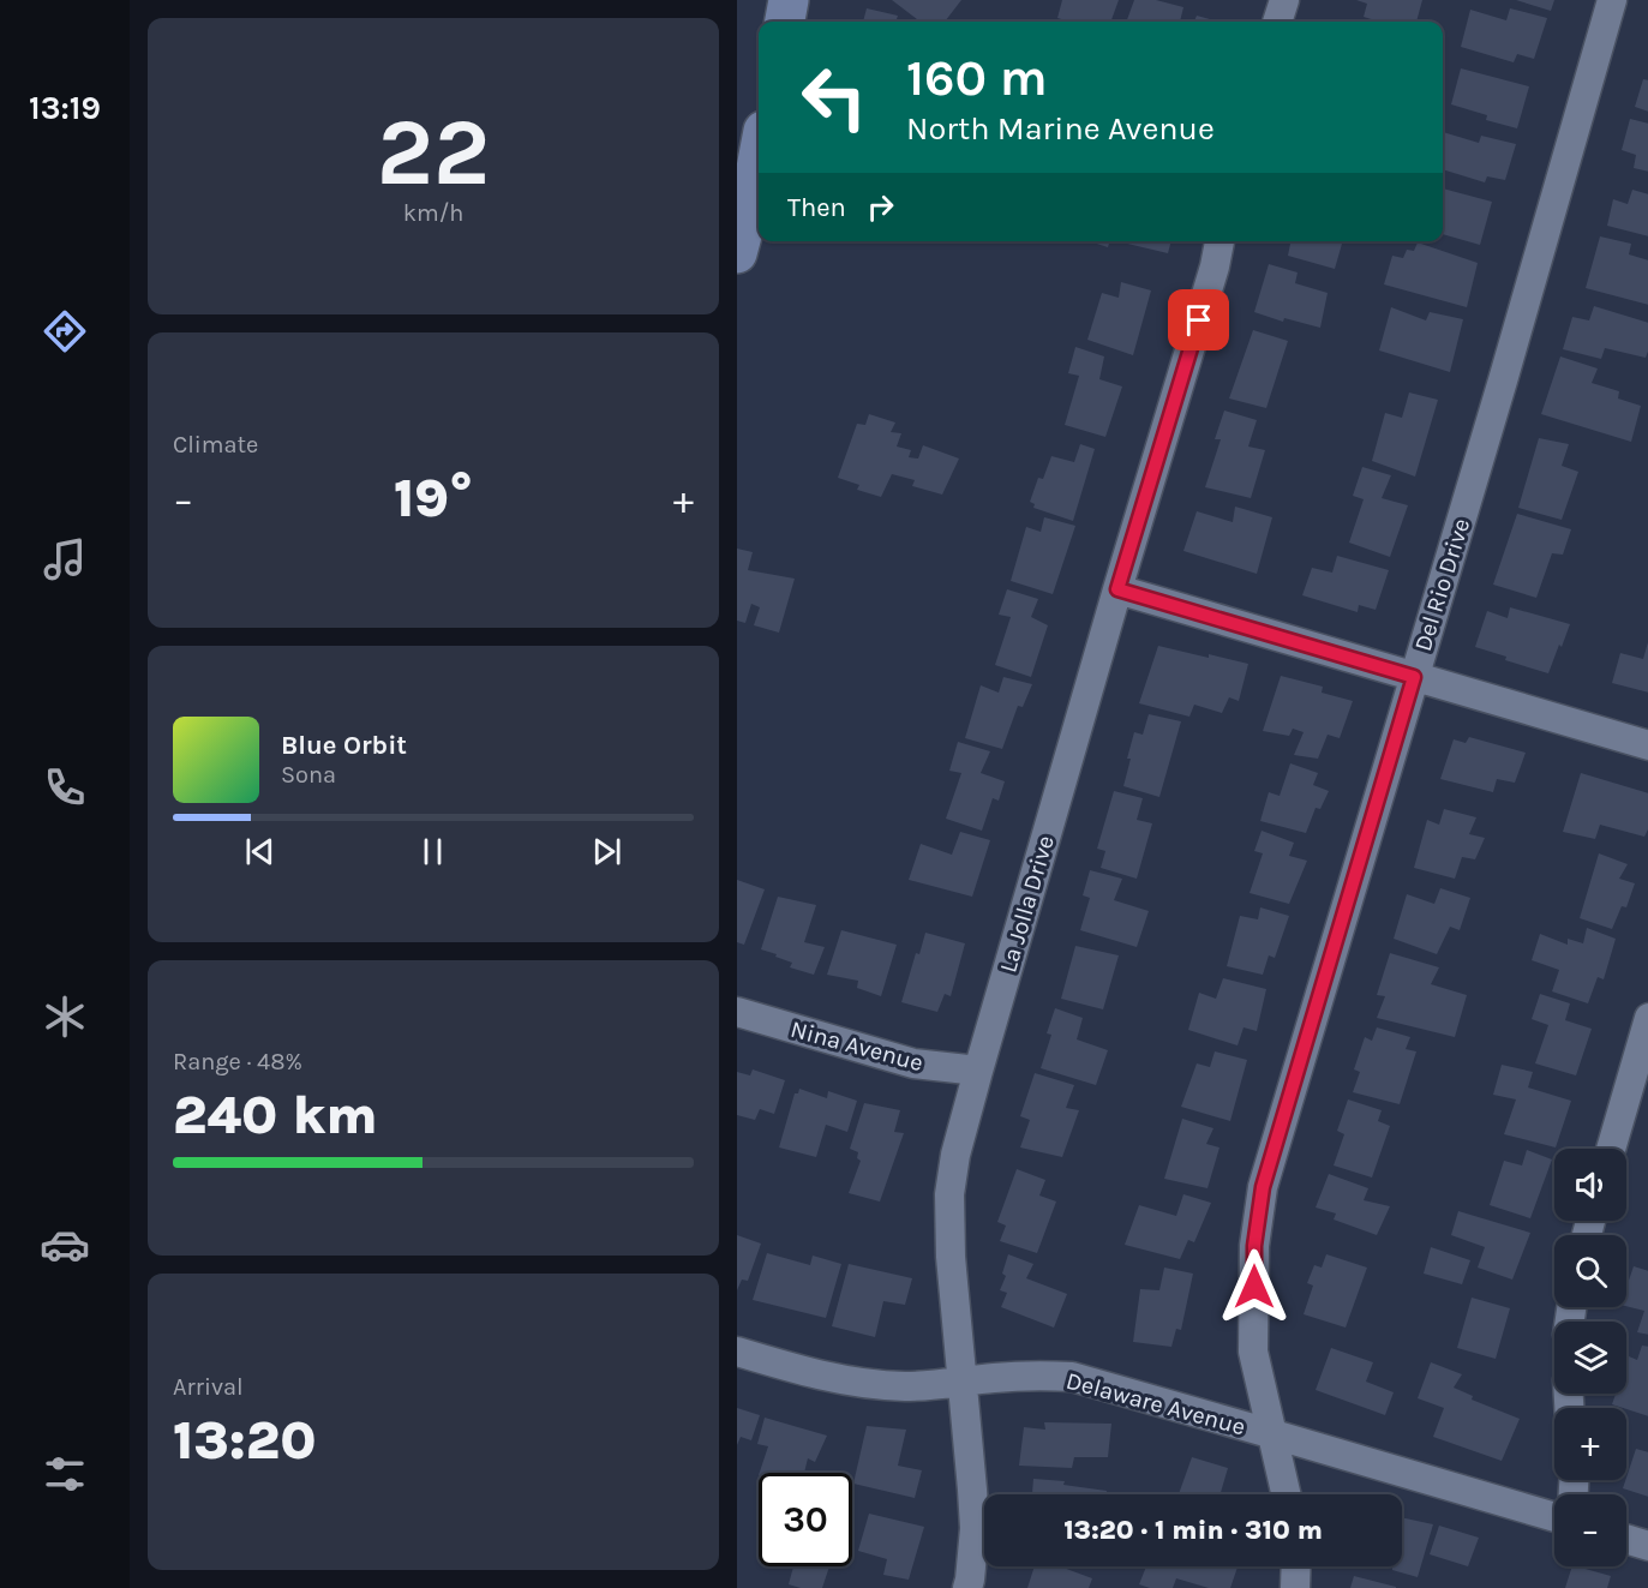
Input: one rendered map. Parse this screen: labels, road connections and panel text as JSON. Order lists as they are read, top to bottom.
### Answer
{
  "streets": {
    "street": [
      "Del Rio Drive",
      "La Jolla Drive",
      "Nina Avenue",
      "Delaware Avenue"
    ]
  },
  "crossings": [
    ["Del Rio Drive", "Delaware Avenue"],
    ["La Jolla Drive", "Nina Avenue"],
    ["La Jolla Drive", "Delaware Avenue"]
  ],
  "page": {
    "tabs": "13:19",
    "tile": [
      ["22", "km/h"],
      "Climate",
      ["Range · 48%", "240 km"],
      ["Arrival", "13:20"]
    ],
    "turn": ["160 m", "North Marine Avenue"],
    "then": "Then",
    "heat": ["−", "19°", "+"],
    "song": ["Blue Orbit", "Sona"],
    "map_buttons": ["+", "−"],
    "limit": "30",
    "trip": "13:20 · 1 min · 310 m"
  }
}
